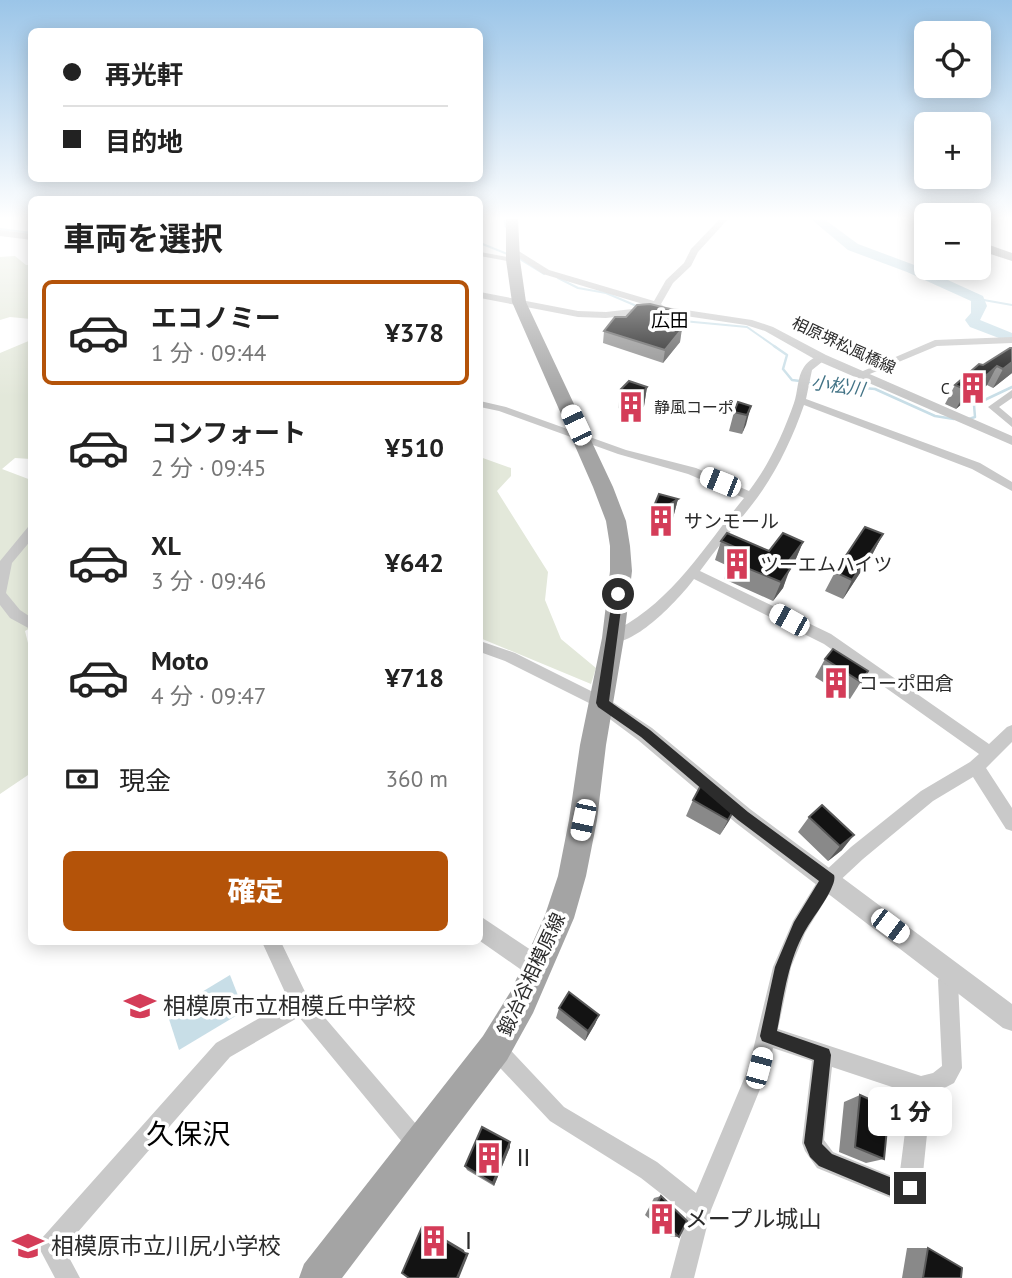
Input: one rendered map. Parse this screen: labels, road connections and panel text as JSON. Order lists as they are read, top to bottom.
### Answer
{
  "streets": {
    "main road": ["鍛冶谷相模原線"],
    "street": ["相原堺松風橋線"]
  },
  "districts": ["広田", "久保沢"],
  "water": ["小松川"],
  "places": {
    "building": [
      "C",
      "静風コーポ",
      "サンモール",
      "ツーエムハイツ",
      "コーポ田倉",
      "Ⅱ",
      "メープル城山",
      "Ⅰ"
    ],
    "school or university": ["相模原市立相模丘中学校", "相模原市立川尻小学校"]
  },
  "page": {
    "map_buttons": ["+", "−"],
    "banner": ["再光軒", "目的地"],
    "heading": "車両を選択",
    "list": [
      {
        "name": "エコノミー",
        "note": "1 分 · 09:44",
        "value": "¥378"
      },
      {
        "name": "コンフォート",
        "note": "2 分 · 09:45",
        "value": "¥510"
      },
      {
        "name": "XL",
        "note": "3 分 · 09:46",
        "value": "¥642"
      },
      {
        "name": "Moto",
        "note": "4 分 · 09:47",
        "value": "¥718"
      }
    ],
    "pay": ["現金", "360 m"],
    "buttons": "確定",
    "bubble": "1 分"
  }
}
